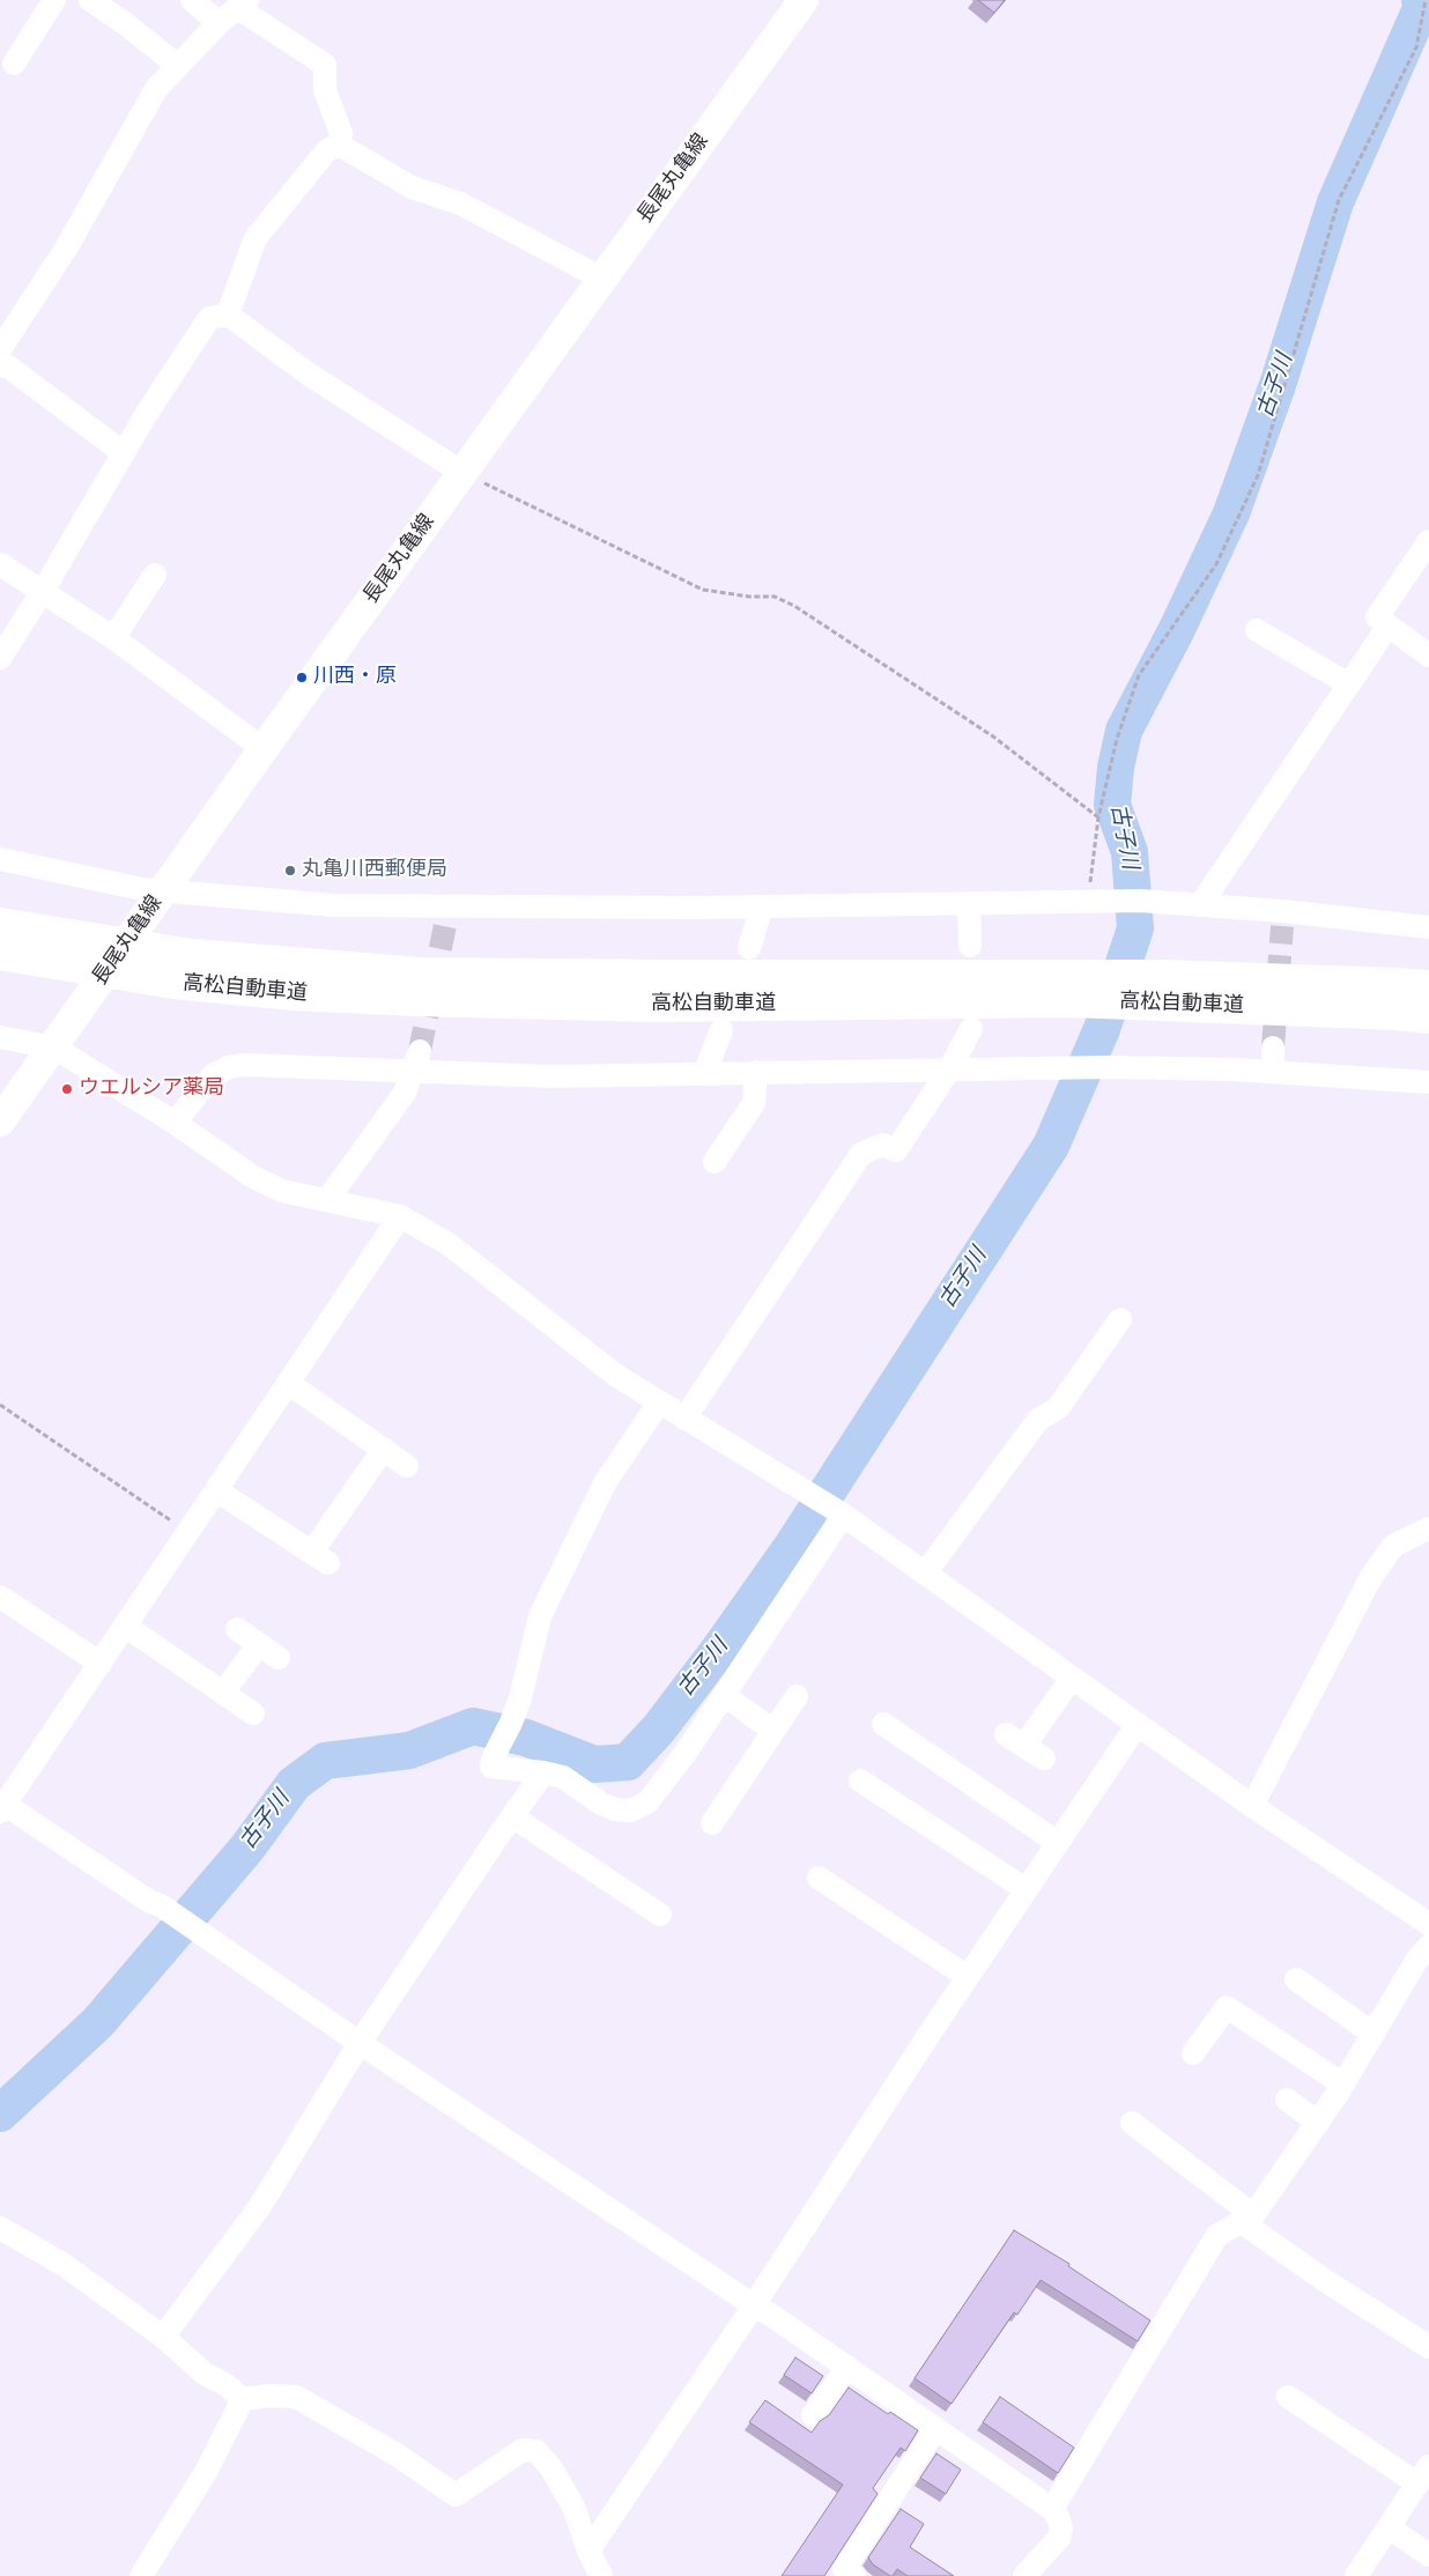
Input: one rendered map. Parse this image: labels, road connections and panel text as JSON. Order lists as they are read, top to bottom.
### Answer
{
  "streets": {
    "highway": ["高松自動車道"],
    "main road": ["長尾丸亀線"]
  },
  "water": ["古子川"],
  "places": ["川西・原", "丸亀川西郵便局", "ウエルシア薬局"]
}
